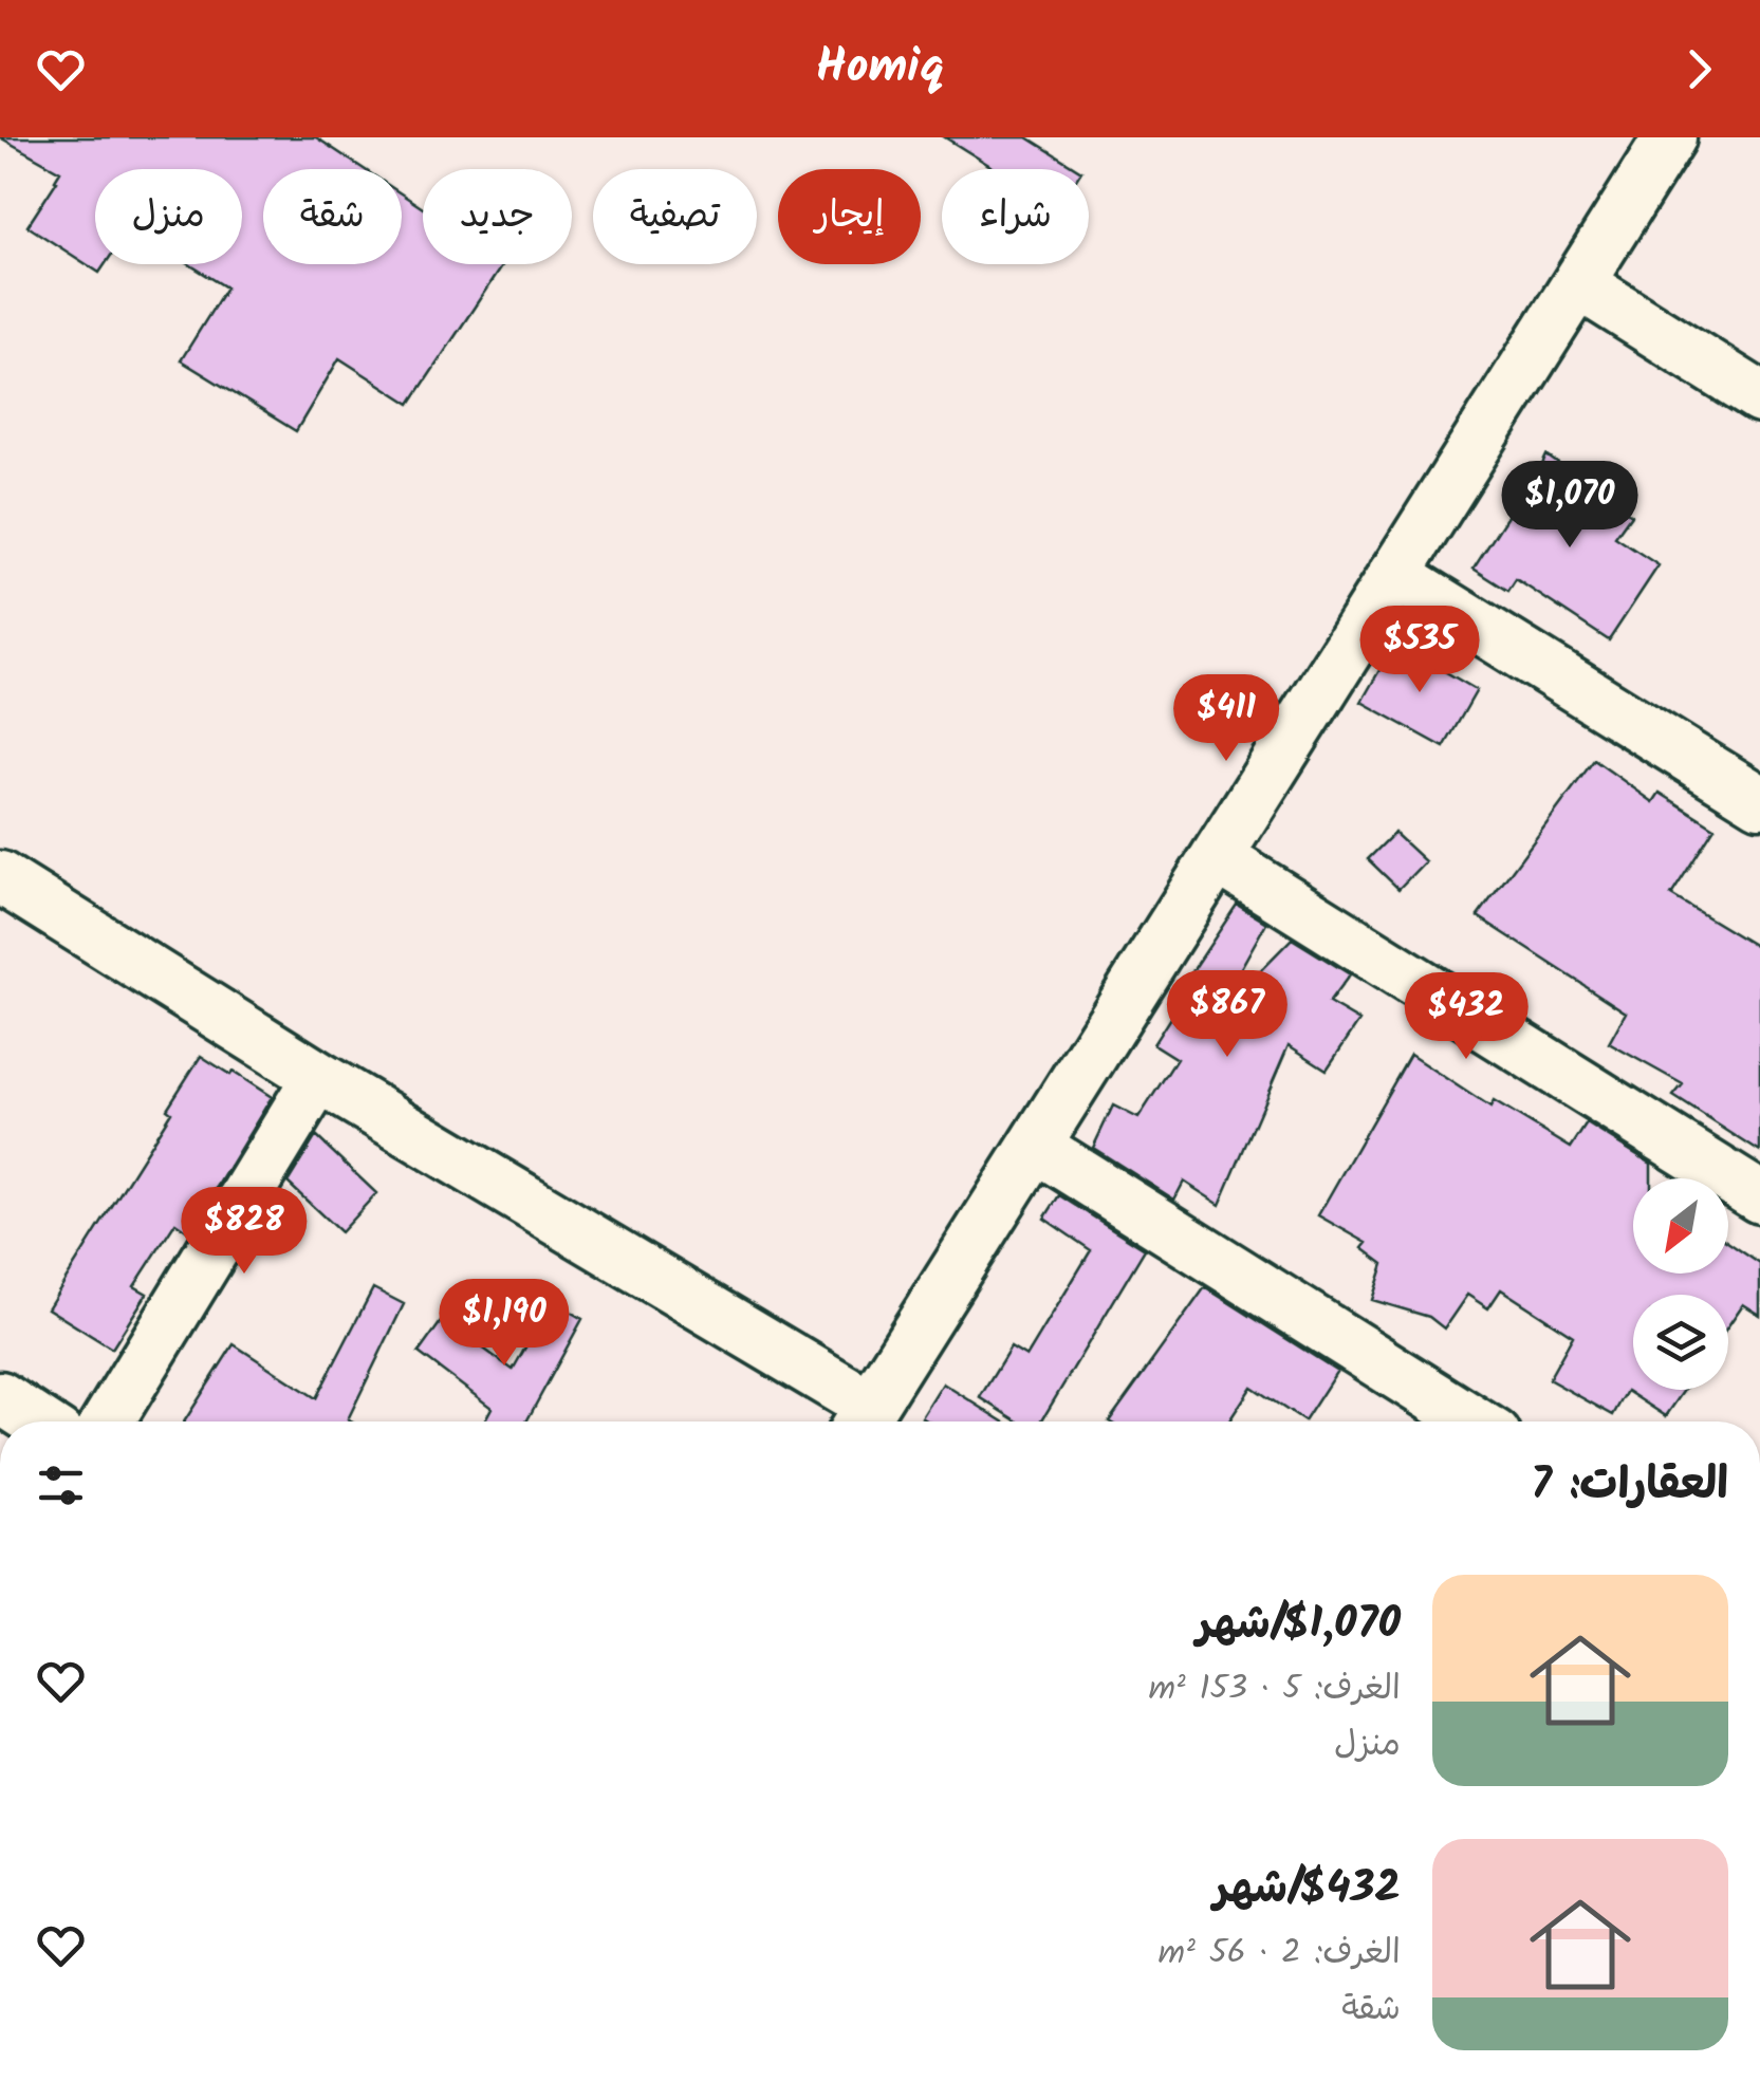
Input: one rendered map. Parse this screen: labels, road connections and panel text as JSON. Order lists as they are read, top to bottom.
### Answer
{
  "north": "bottom left",
  "page": {
    "header": "Homiq",
    "chip": [
      "شراء",
      "إيجار",
      "تصفية",
      "جديد",
      "شقة",
      "منزل"
    ],
    "price": [
      "$1,070",
      "$535",
      "$411",
      "$867",
      "$432",
      "$828",
      "$1,190"
    ],
    "heading": "العقارات: 7",
    "list": [
      {
        "name": "$1,070/شهر",
        "note": "الغرف: 5 · 153 m² · منزل"
      },
      {
        "name": "$432/شهر",
        "note": "الغرف: 2 · 56 m² · شقة"
      }
    ]
  }
}
